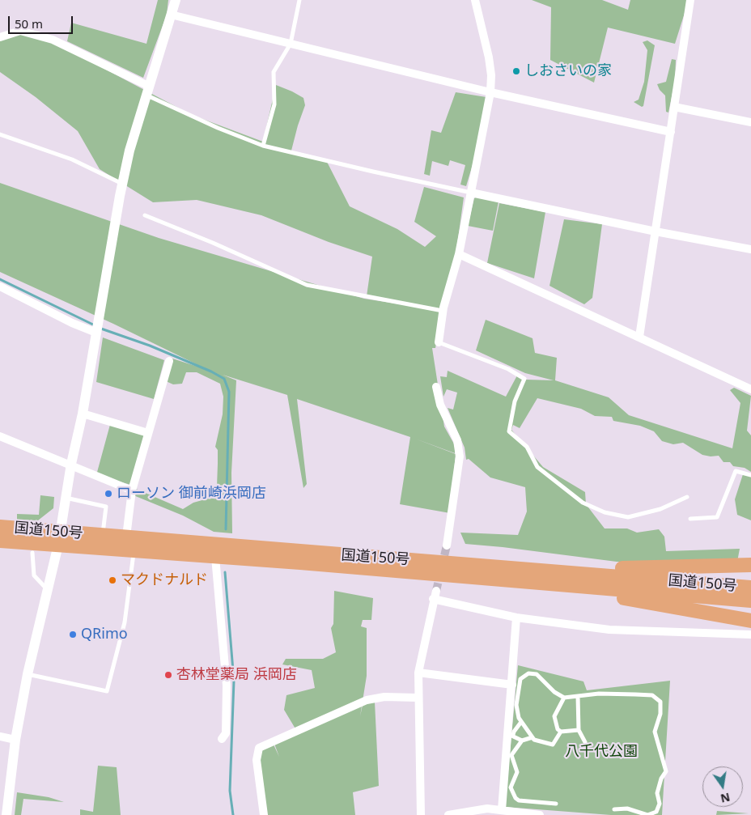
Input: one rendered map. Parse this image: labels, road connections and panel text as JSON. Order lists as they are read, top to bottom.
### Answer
{
  "streets": {
    "highway": ["国道150号"]
  },
  "parks": ["八千代公園"],
  "places": [
    "しおさいの家",
    "ローソン 御前崎浜岡店",
    "マクドナルド",
    "QRimo",
    "杏林堂薬局 浜岡店"
  ],
  "scale_bar": "50 m",
  "north": "bottom"
}
